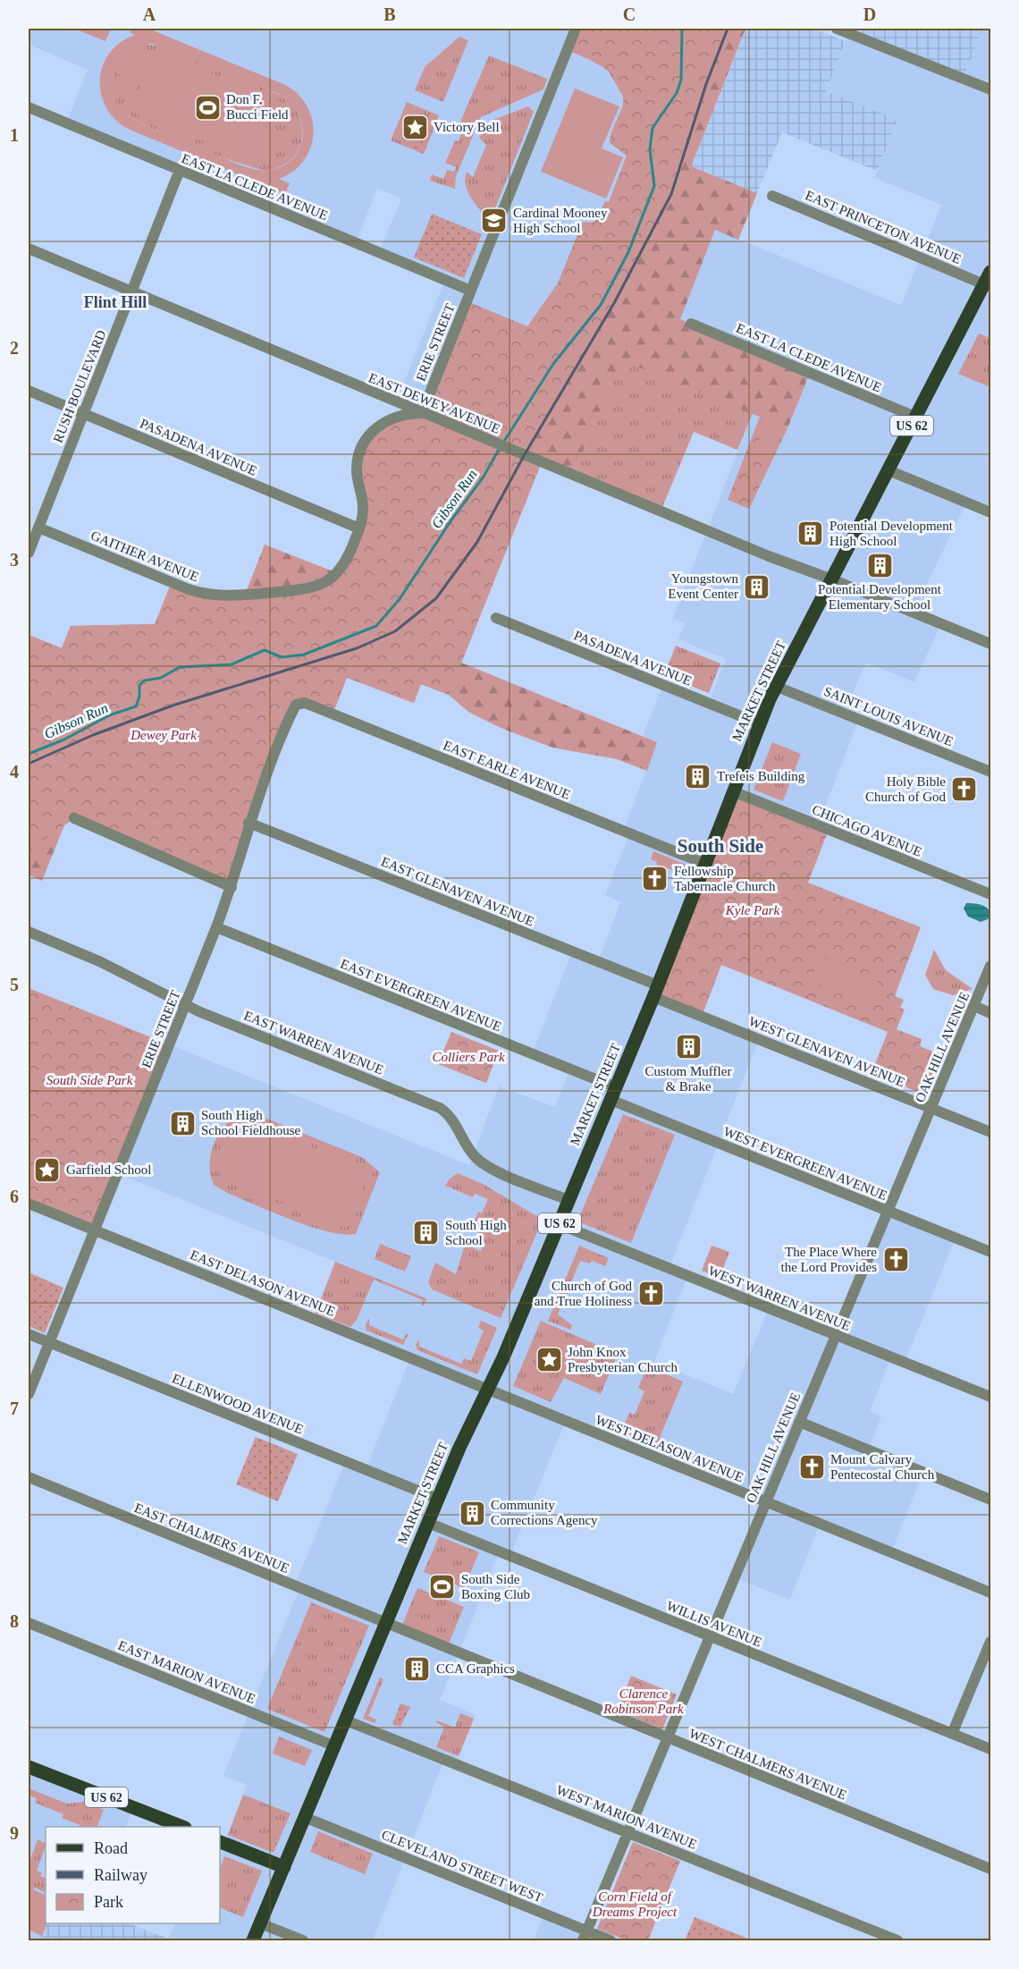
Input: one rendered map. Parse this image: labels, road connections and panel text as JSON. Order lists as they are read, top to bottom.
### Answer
{
  "streets": {
    "main road": ["US 62", "MARKET STREET"],
    "street": [
      "EAST LA CLEDE AVENUE",
      "EAST PRINCETON AVENUE",
      "ERIE STREET",
      "RUSH BOULEVARD",
      "EAST DEWEY AVENUE",
      "PASADENA AVENUE",
      "GAITHER AVENUE",
      "SAINT LOUIS AVENUE",
      "EAST EARLE AVENUE",
      "CHICAGO AVENUE",
      "EAST GLENAVEN AVENUE",
      "EAST EVERGREEN AVENUE",
      "EAST WARREN AVENUE",
      "OAK HILL AVENUE",
      "WEST GLENAVEN AVENUE",
      "WEST EVERGREEN AVENUE",
      "EAST DELASON AVENUE",
      "WEST WARREN AVENUE",
      "ELLENWOOD AVENUE",
      "WEST DELASON AVENUE",
      "EAST CHALMERS AVENUE",
      "WILLIS AVENUE",
      "EAST MARION AVENUE",
      "WEST CHALMERS AVENUE",
      "WEST MARION AVENUE",
      "CLEVELAND STREET WEST"
    ]
  },
  "crossings": [
    ["EAST LA CLEDE AVENUE", "ERIE STREET"],
    ["EAST LA CLEDE AVENUE", "RUSH BOULEVARD"],
    ["EAST LA CLEDE AVENUE", "MARKET STREET"],
    ["EAST PRINCETON AVENUE", "MARKET STREET"],
    ["ERIE STREET", "EAST DEWEY AVENUE"],
    ["ERIE STREET", "EAST EARLE AVENUE"],
    ["ERIE STREET", "EAST GLENAVEN AVENUE"],
    ["ERIE STREET", "EAST EVERGREEN AVENUE"],
    ["ERIE STREET", "EAST WARREN AVENUE"],
    ["ERIE STREET", "EAST DELASON AVENUE"],
    ["ERIE STREET", "ELLENWOOD AVENUE"],
    ["RUSH BOULEVARD", "EAST DEWEY AVENUE"],
    ["RUSH BOULEVARD", "PASADENA AVENUE"],
    ["RUSH BOULEVARD", "GAITHER AVENUE"],
    ["EAST DEWEY AVENUE", "MARKET STREET"],
    ["PASADENA AVENUE", "GAITHER AVENUE"],
    ["PASADENA AVENUE", "MARKET STREET"],
    ["MARKET STREET", "SAINT LOUIS AVENUE"],
    ["MARKET STREET", "EAST EARLE AVENUE"],
    ["MARKET STREET", "CHICAGO AVENUE"],
    ["MARKET STREET", "EAST GLENAVEN AVENUE"],
    ["MARKET STREET", "EAST EVERGREEN AVENUE"],
    ["MARKET STREET", "EAST WARREN AVENUE"],
    ["MARKET STREET", "WEST GLENAVEN AVENUE"],
    ["MARKET STREET", "WEST EVERGREEN AVENUE"],
    ["MARKET STREET", "EAST DELASON AVENUE"],
    ["MARKET STREET", "WEST WARREN AVENUE"],
    ["MARKET STREET", "ELLENWOOD AVENUE"],
    ["MARKET STREET", "WEST DELASON AVENUE"],
    ["MARKET STREET", "EAST CHALMERS AVENUE"],
    ["MARKET STREET", "WILLIS AVENUE"],
    ["MARKET STREET", "EAST MARION AVENUE"],
    ["MARKET STREET", "WEST CHALMERS AVENUE"],
    ["MARKET STREET", "WEST MARION AVENUE"],
    ["MARKET STREET", "CLEVELAND STREET WEST"],
    ["EAST GLENAVEN AVENUE", "WEST GLENAVEN AVENUE"],
    ["EAST EVERGREEN AVENUE", "WEST EVERGREEN AVENUE"],
    ["OAK HILL AVENUE", "WEST GLENAVEN AVENUE"],
    ["OAK HILL AVENUE", "WEST EVERGREEN AVENUE"],
    ["OAK HILL AVENUE", "WEST WARREN AVENUE"],
    ["OAK HILL AVENUE", "WEST DELASON AVENUE"],
    ["OAK HILL AVENUE", "WILLIS AVENUE"],
    ["OAK HILL AVENUE", "WEST CHALMERS AVENUE"],
    ["OAK HILL AVENUE", "WEST MARION AVENUE"],
    ["OAK HILL AVENUE", "CLEVELAND STREET WEST"],
    ["EAST DELASON AVENUE", "WEST DELASON AVENUE"],
    ["EAST CHALMERS AVENUE", "WEST CHALMERS AVENUE"]
  ],
  "districts": ["Flint Hill", "South Side"],
  "water": ["Gibson Run"],
  "parks": [
    "Dewey Park",
    "Kyle Park",
    "Colliers Park",
    "South Side Park",
    "Clarence Robinson Park",
    "Corn Field of Dreams Project"
  ],
  "places": {
    "sports": ["Don F. Bucci Field", "South Side Boxing Club"],
    "place": ["Victory Bell", "Garfield School", "John Knox Presbyterian Church"],
    "school or university": ["Cardinal Mooney High School"],
    "building": [
      "Potential Development High School",
      "Potential Development Elementary School",
      "Youngstown Event Center",
      "Trefeis Building",
      "Custom Muffler & Brake",
      "South High School Fieldhouse",
      "South High School",
      "Community Corrections Agency",
      "CCA Graphics"
    ],
    "church": [
      "Holy Bible Church of God",
      "Fellowship Tabernacle Church",
      "The Place Where the Lord Provides",
      "Church of God and True Holiness",
      "Mount Calvary Pentecostal Church"
    ]
  },
  "legend": ["Road", "Railway", "Park"],
  "grid": {
    "columns": [
      "A",
      "B",
      "C",
      "D"
    ],
    "rows": [
      "1",
      "2",
      "3",
      "4",
      "5",
      "6",
      "7",
      "8",
      "9"
    ]
  }
}
